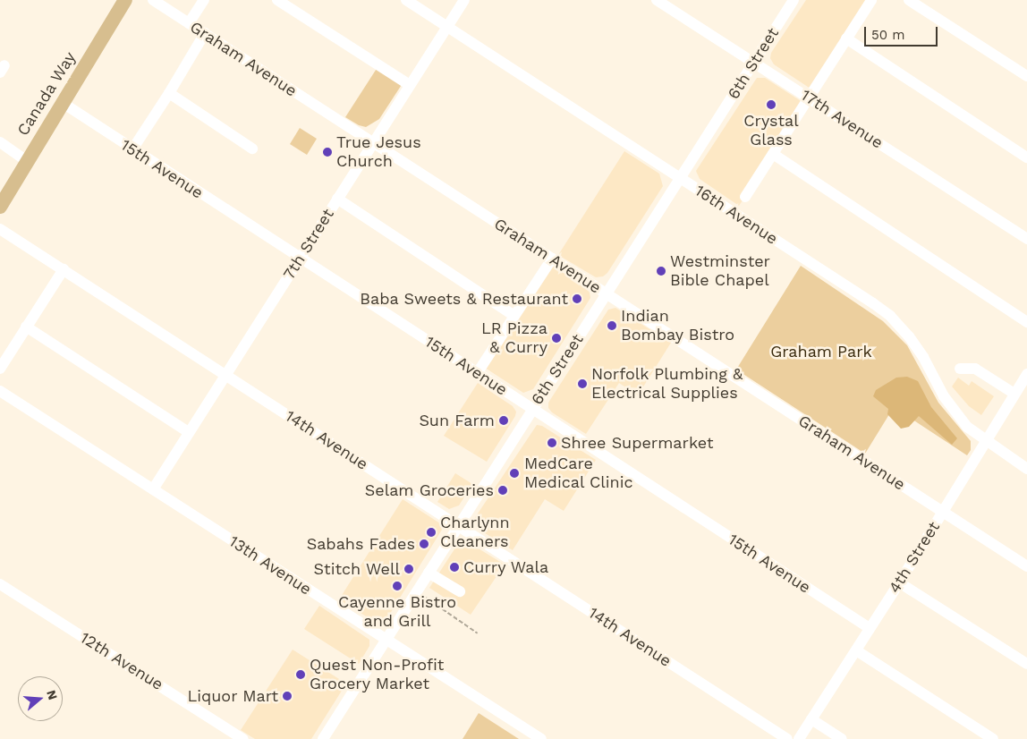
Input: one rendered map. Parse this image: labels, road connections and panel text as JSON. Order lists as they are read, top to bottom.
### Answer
{
  "streets": {
    "main road": ["Canada Way"],
    "street": [
      "Graham Avenue",
      "6th Street",
      "17th Avenue",
      "15th Avenue",
      "16th Avenue",
      "7th Street",
      "14th Avenue",
      "4th Street",
      "13th Avenue",
      "12th Avenue"
    ]
  },
  "crossings": [
    ["Graham Avenue", "6th Street"],
    ["Graham Avenue", "7th Street"],
    ["Graham Avenue", "4th Street"],
    ["6th Street", "17th Avenue"],
    ["6th Street", "15th Avenue"],
    ["6th Street", "16th Avenue"],
    ["6th Street", "14th Avenue"],
    ["6th Street", "13th Avenue"],
    ["Canada Way", "15th Avenue"],
    ["15th Avenue", "7th Street"],
    ["15th Avenue", "4th Street"],
    ["16th Avenue", "7th Street"],
    ["16th Avenue", "4th Street"],
    ["7th Street", "14th Avenue"],
    ["7th Street", "13th Avenue"]
  ],
  "parks": ["Graham Park"],
  "places": [
    "Crystal Glass",
    "True Jesus Church",
    "Westminster Bible Chapel",
    "Baba Sweets & Restaurant",
    "Indian Bombay Bistro",
    "LR Pizza & Curry",
    "Norfolk Plumbing & Electrical Supplies",
    "Sun Farm",
    "Shree Supermarket",
    "MedCare Medical Clinic",
    "Selam Groceries",
    "Charlynn Cleaners",
    "Sabahs Fades",
    "Curry Wala",
    "Stitch Well",
    "Cayenne Bistro and Grill",
    "Quest Non-Profit Grocery Market",
    "Liquor Mart"
  ],
  "scale_bar": "50 m",
  "north": "right"
}
